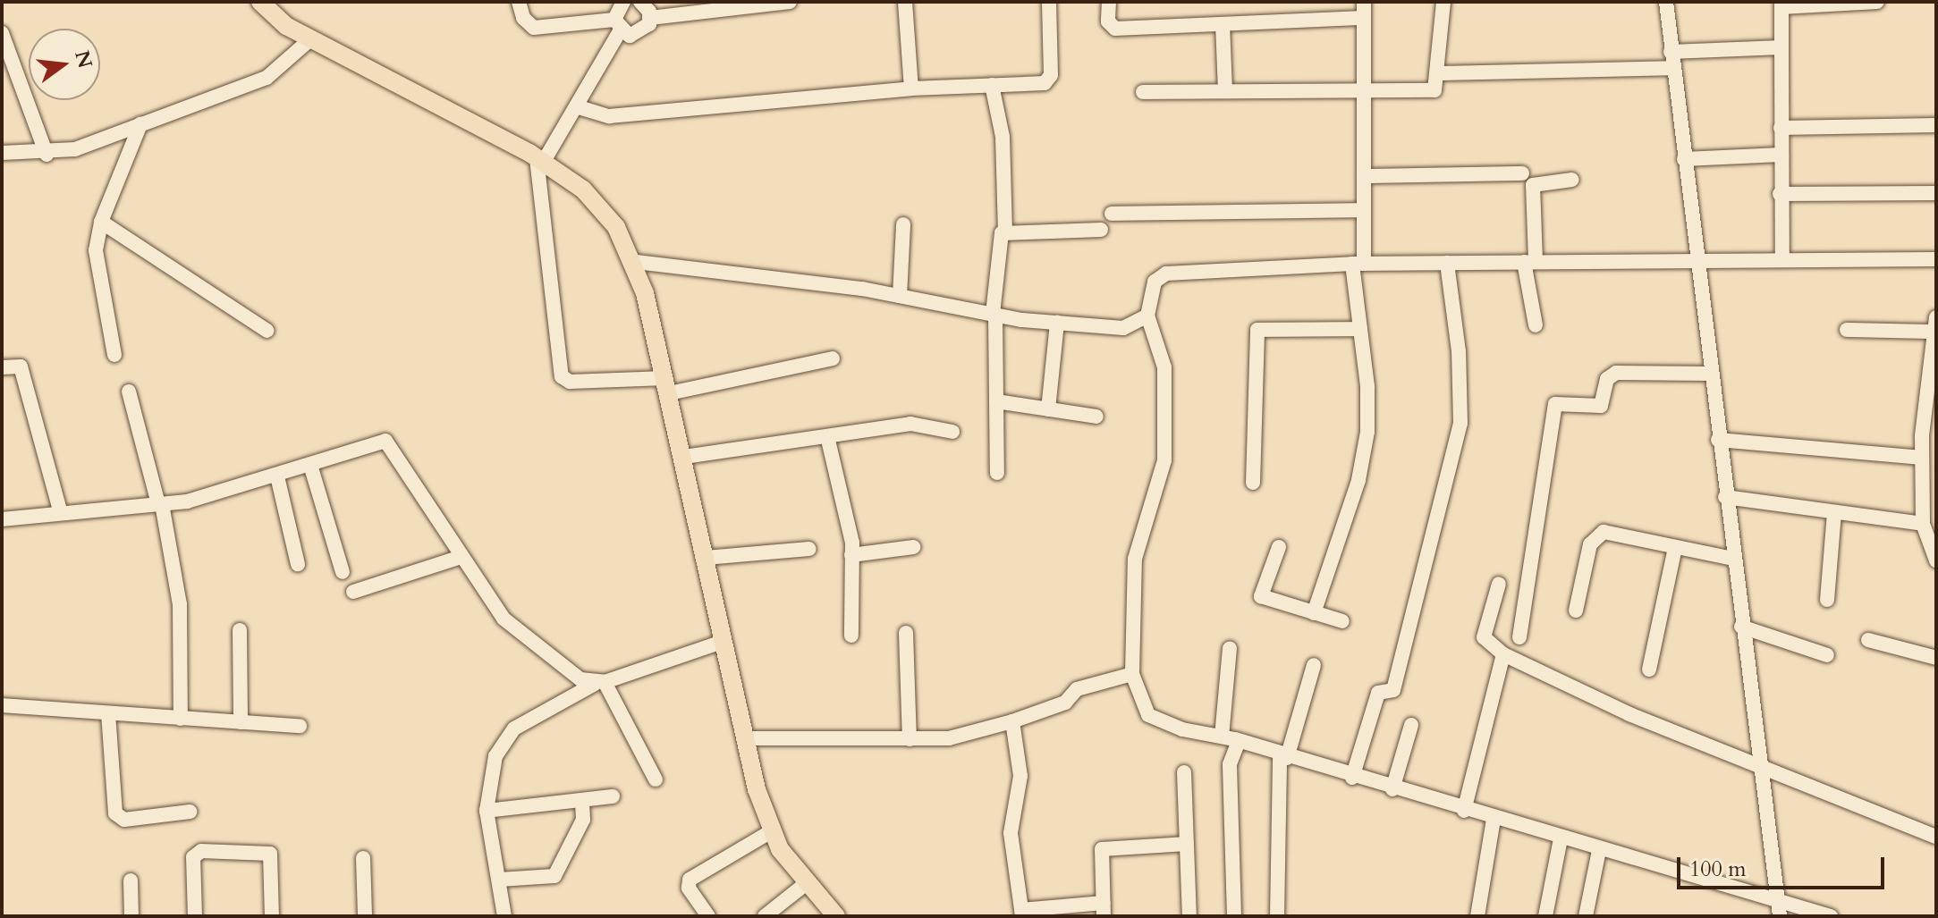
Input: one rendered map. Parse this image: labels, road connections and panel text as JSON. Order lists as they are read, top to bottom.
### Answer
{
  "scale_bar": "100 m",
  "north": "right"
}
